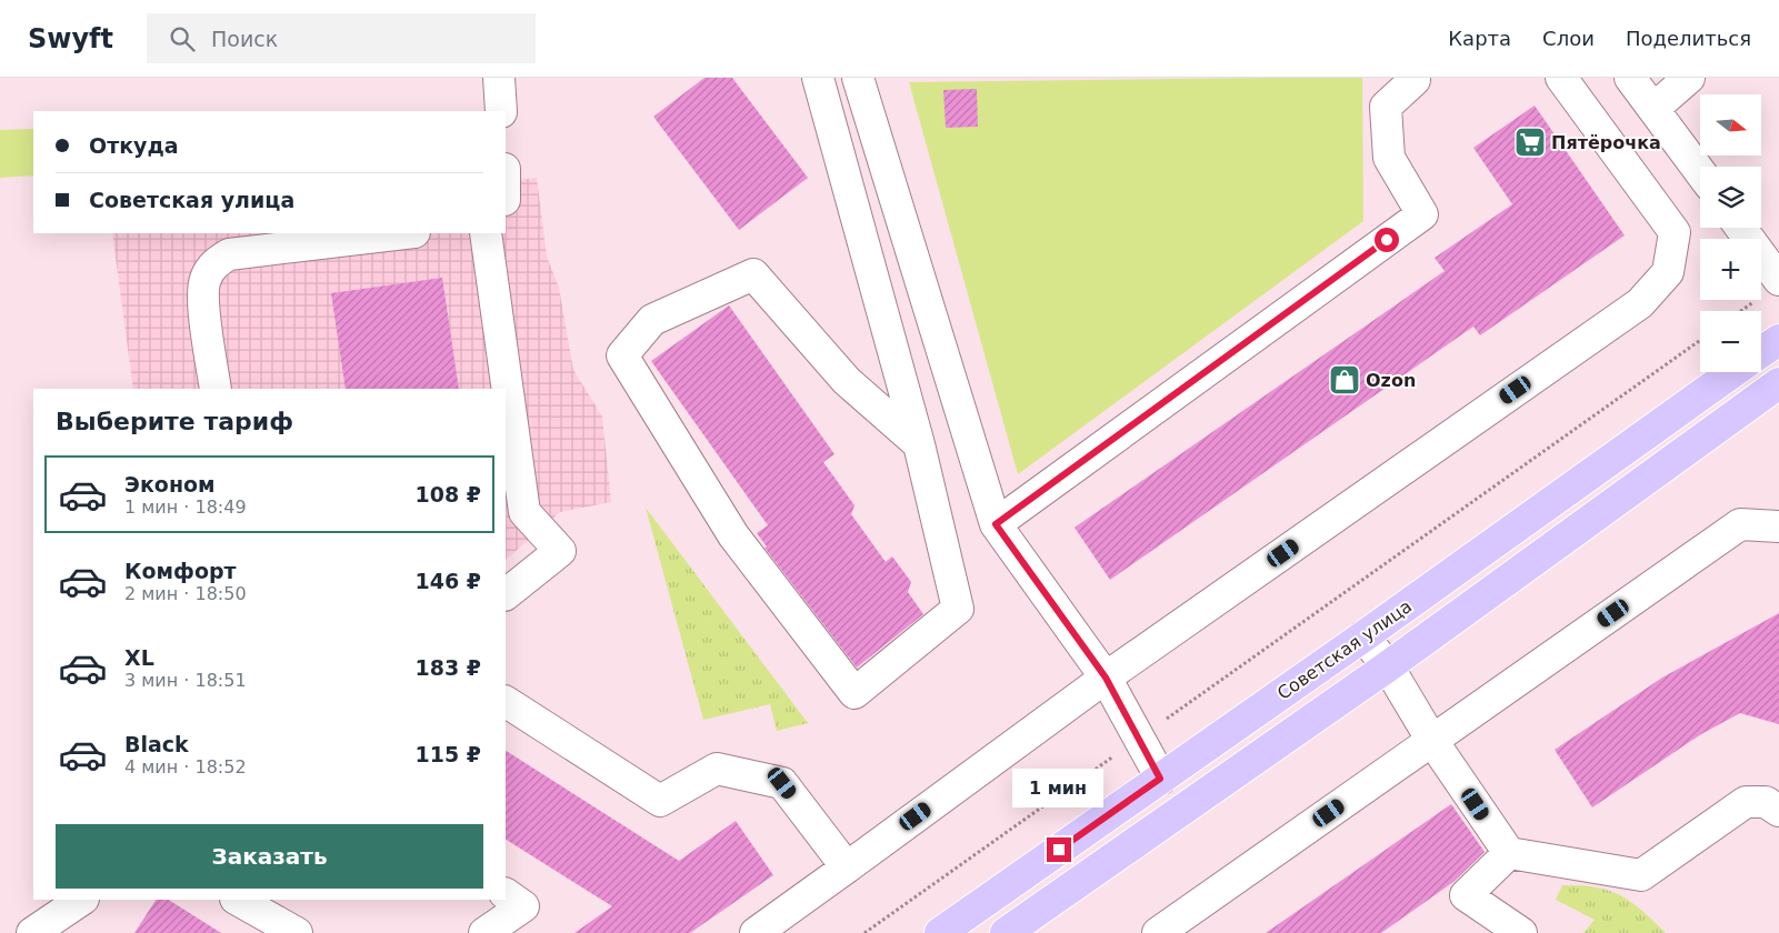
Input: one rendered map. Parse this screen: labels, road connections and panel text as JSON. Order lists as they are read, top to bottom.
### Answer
{
  "streets": {
    "main road": ["Советская улица"]
  },
  "places": {
    "supermarket": ["Пятёрочка"],
    "shop": ["Ozon"]
  },
  "north": "right",
  "page": {
    "header": "Swyft",
    "search": "Поиск",
    "nav": ["Карта", "Слои", "Поделиться"],
    "map_buttons": ["+", "−"],
    "banner": ["Откуда", "Советская улица"],
    "heading": "Выберите тариф",
    "list": [
      {
        "name": "Эконом",
        "note": "1 мин · 18:49",
        "value": "108 ₽"
      },
      {
        "name": "Комфорт",
        "note": "2 мин · 18:50",
        "value": "146 ₽"
      },
      {
        "name": "XL",
        "note": "3 мин · 18:51",
        "value": "183 ₽"
      },
      {
        "name": "Black",
        "note": "4 мин · 18:52",
        "value": "115 ₽"
      }
    ],
    "bubble": "1 мин",
    "buttons": "Заказать"
  }
}
